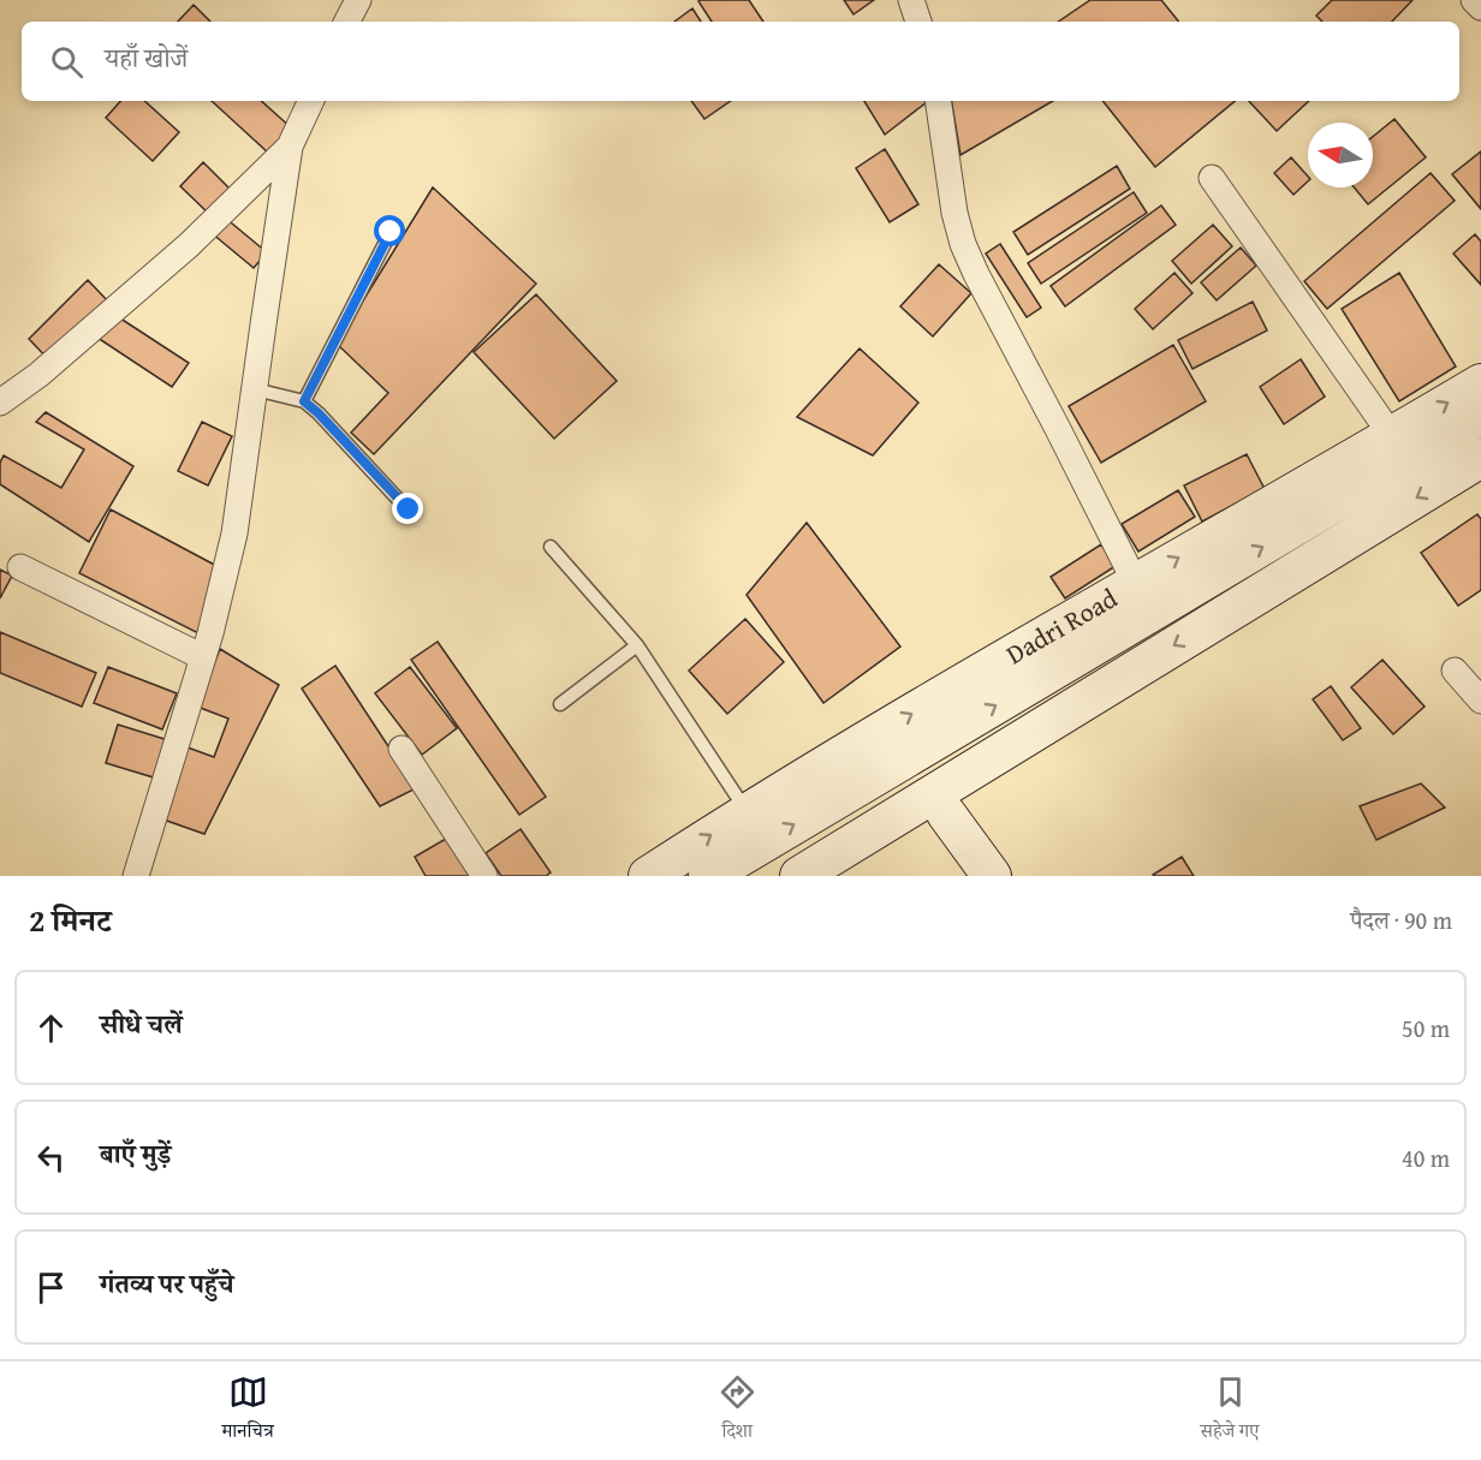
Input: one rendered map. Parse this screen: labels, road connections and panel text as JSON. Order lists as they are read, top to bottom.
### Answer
{
  "streets": {
    "street": ["Dadri Road"]
  },
  "north": "left",
  "page": {
    "search": "यहाँ खोजें",
    "heading": ["2 मिनट", "पैदल · 90 m"],
    "list": [
      ["सीधे चलें", "50 m"],
      ["बाएँ मुड़ें", "40 m"],
      "गंतव्य पर पहुँचे"
    ],
    "nav": ["मानचित्र", "दिशा", "सहेजे गए"]
  }
}
